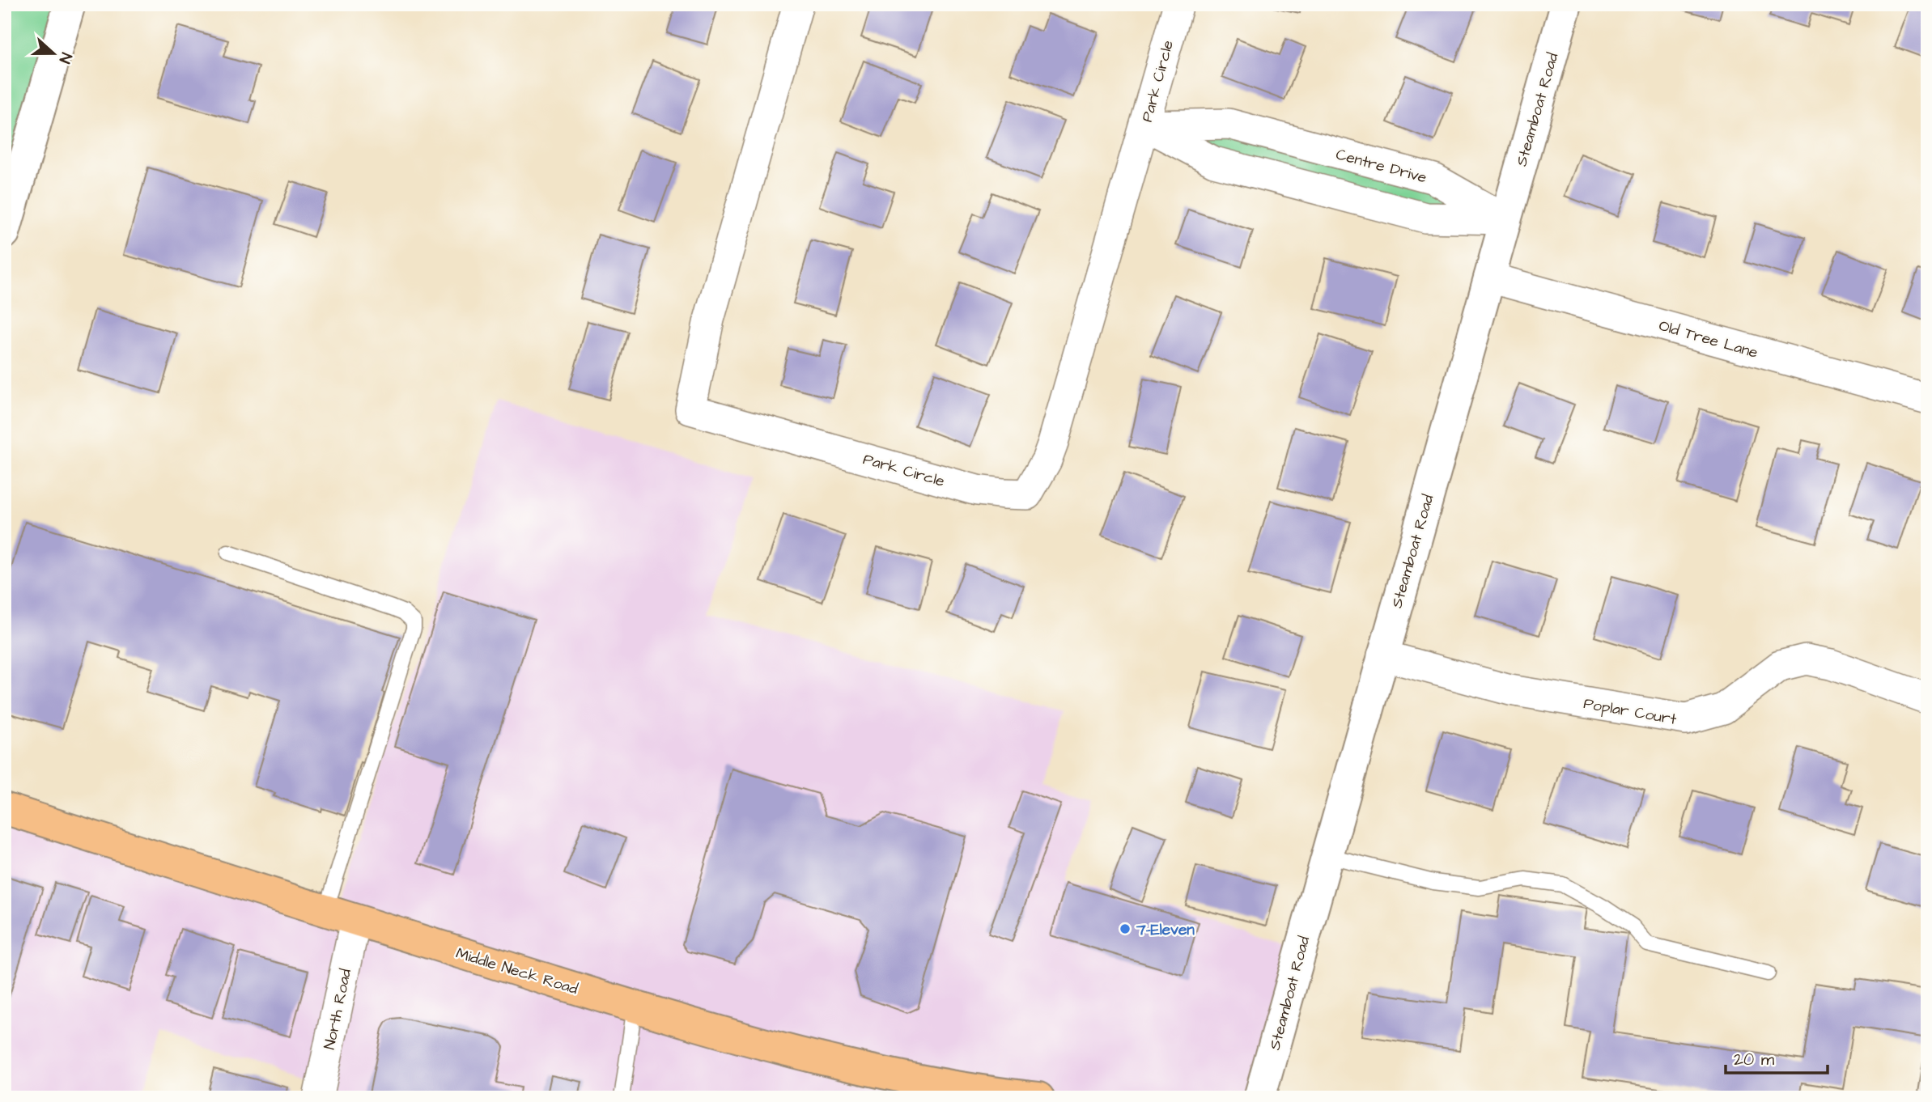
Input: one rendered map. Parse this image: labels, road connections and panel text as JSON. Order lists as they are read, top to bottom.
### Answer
{
  "streets": {
    "main road": ["Middle Neck Road"],
    "street": [
      "Park Circle",
      "Steamboat Road",
      "Centre Drive",
      "Old Tree Lane",
      "Poplar Court",
      "North Road"
    ]
  },
  "crossings": [
    ["Park Circle", "Centre Drive"],
    ["Steamboat Road", "Centre Drive"],
    ["Steamboat Road", "Old Tree Lane"],
    ["Steamboat Road", "Poplar Court"],
    ["Middle Neck Road", "North Road"]
  ],
  "places": ["7-Eleven"],
  "scale_bar": "20 m",
  "north": "right"
}
